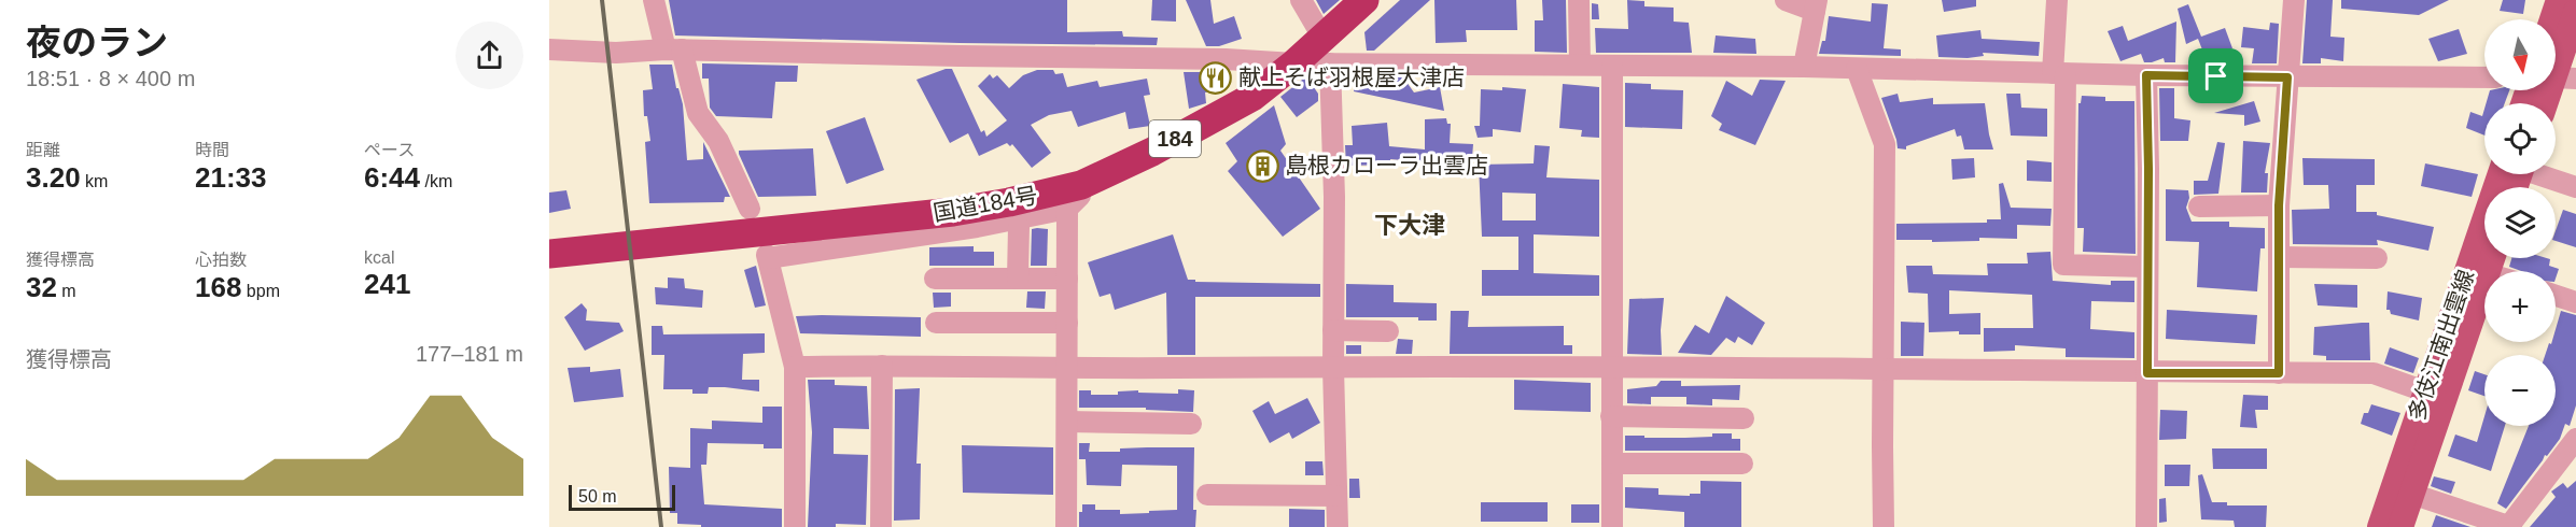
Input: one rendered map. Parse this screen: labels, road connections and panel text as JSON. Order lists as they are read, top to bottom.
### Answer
{
  "streets": {
    "highway": ["184", "国道184号"],
    "main road": ["多伎江南出雲線"]
  },
  "districts": ["下大津"],
  "places": {
    "restaurant": ["献上そば羽根屋大津店"],
    "building": ["島根カローラ出雲店"]
  },
  "scale_bar": "50 m",
  "north": "bottom",
  "page": {
    "heading": ["夜のラン", "18:51 · 8 × 400 m"],
    "map_buttons": ["+", "−"],
    "stats": [
      ["距離", "3.20 km"],
      ["時間", "21:33"],
      ["ペース", "6:44 /km"],
      ["獲得標高", "32 m"],
      ["心拍数", "168 bpm"],
      ["kcal", "241"]
    ],
    "chart": ["獲得標高", "177–181 m"],
    "scale": "50 m"
  }
}
